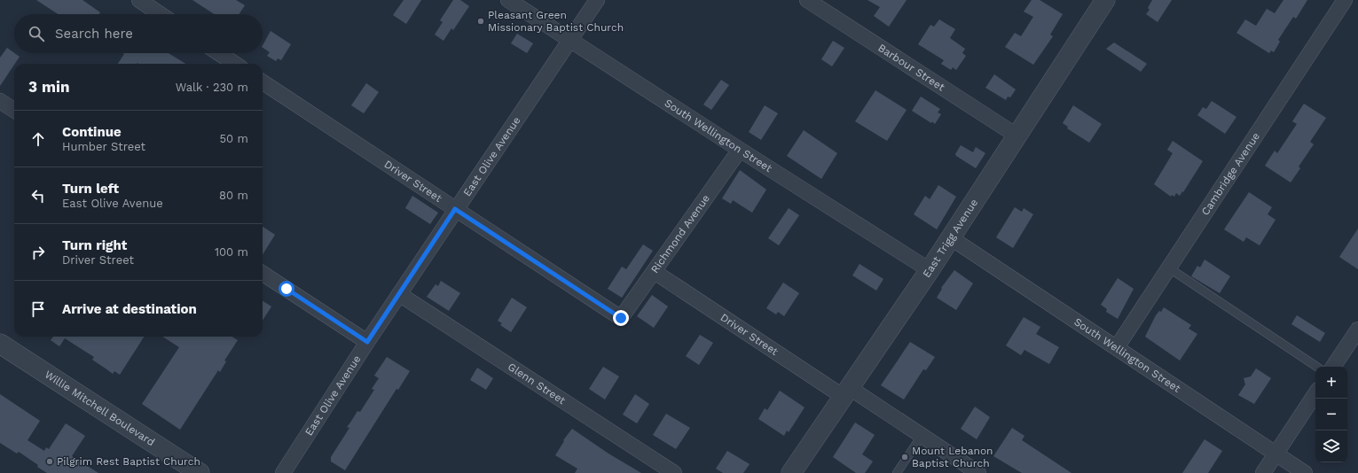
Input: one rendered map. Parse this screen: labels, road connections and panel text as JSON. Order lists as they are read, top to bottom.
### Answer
{
  "streets": {
    "street": [
      "Barbour Street",
      "South Wellington Street",
      "East Olive Avenue",
      "Cambridge Avenue",
      "Driver Street",
      "Richmond Avenue",
      "East Trigg Avenue",
      "Glenn Street",
      "Willie Mitchell Boulevard"
    ]
  },
  "crossings": [
    ["Barbour Street", "East Trigg Avenue"],
    ["South Wellington Street", "East Olive Avenue"],
    ["South Wellington Street", "Cambridge Avenue"],
    ["South Wellington Street", "Richmond Avenue"],
    ["South Wellington Street", "East Trigg Avenue"],
    ["East Olive Avenue", "Driver Street"],
    ["East Olive Avenue", "Glenn Street"],
    ["Driver Street", "Richmond Avenue"],
    ["Driver Street", "East Trigg Avenue"]
  ],
  "places": ["Pleasant Green Missionary Baptist Church", "Mount Lebanon Baptist Church", "Pilgrim Rest Baptist Church"],
  "page": {
    "search": "Search here",
    "heading": ["3 min", "Walk · 230 m"],
    "list": [
      ["Continue", "Humber Street", "50 m"],
      ["Turn left", "East Olive Avenue", "80 m"],
      ["Turn right", "Driver Street", "100 m"],
      "Arrive at destination"
    ],
    "map_buttons": ["+", "−"]
  }
}
